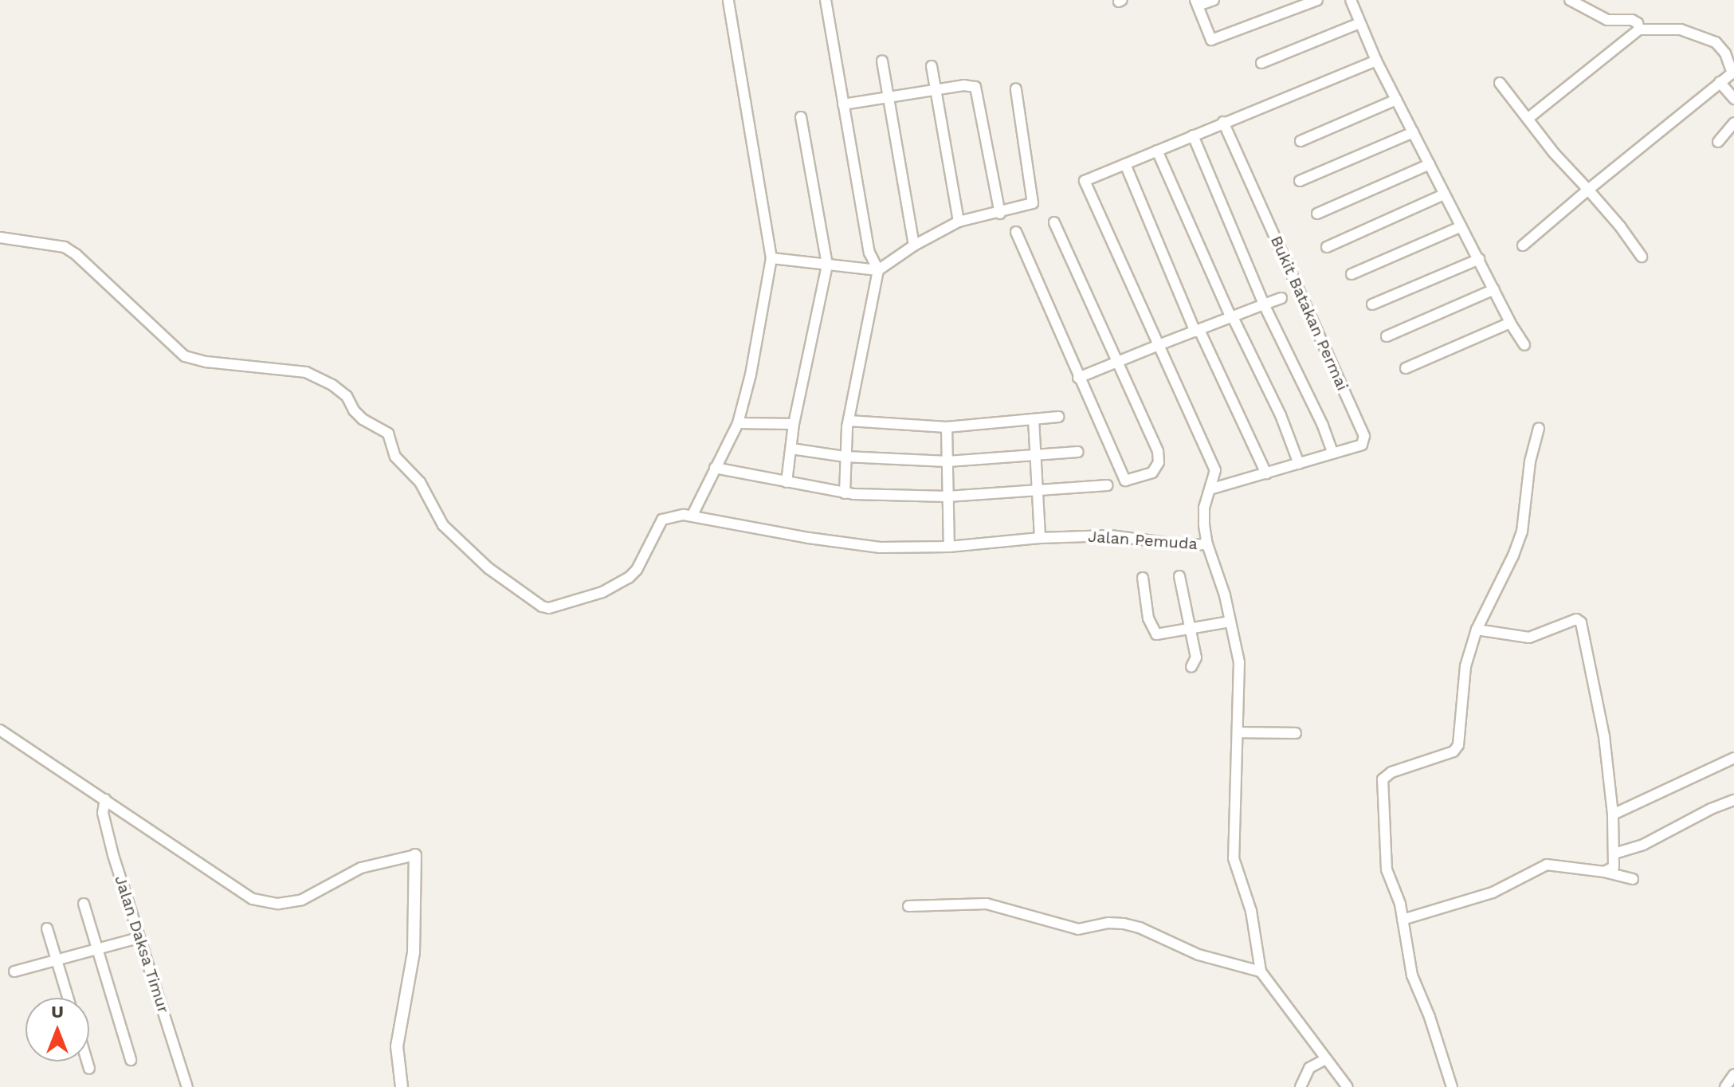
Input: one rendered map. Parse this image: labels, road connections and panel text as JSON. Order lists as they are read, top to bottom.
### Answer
{
  "streets": {
    "street": ["Bukit Batakan Permai", "Jalan Pemuda", "Jalan Daksa Timur"]
  },
  "north": "top"
}
